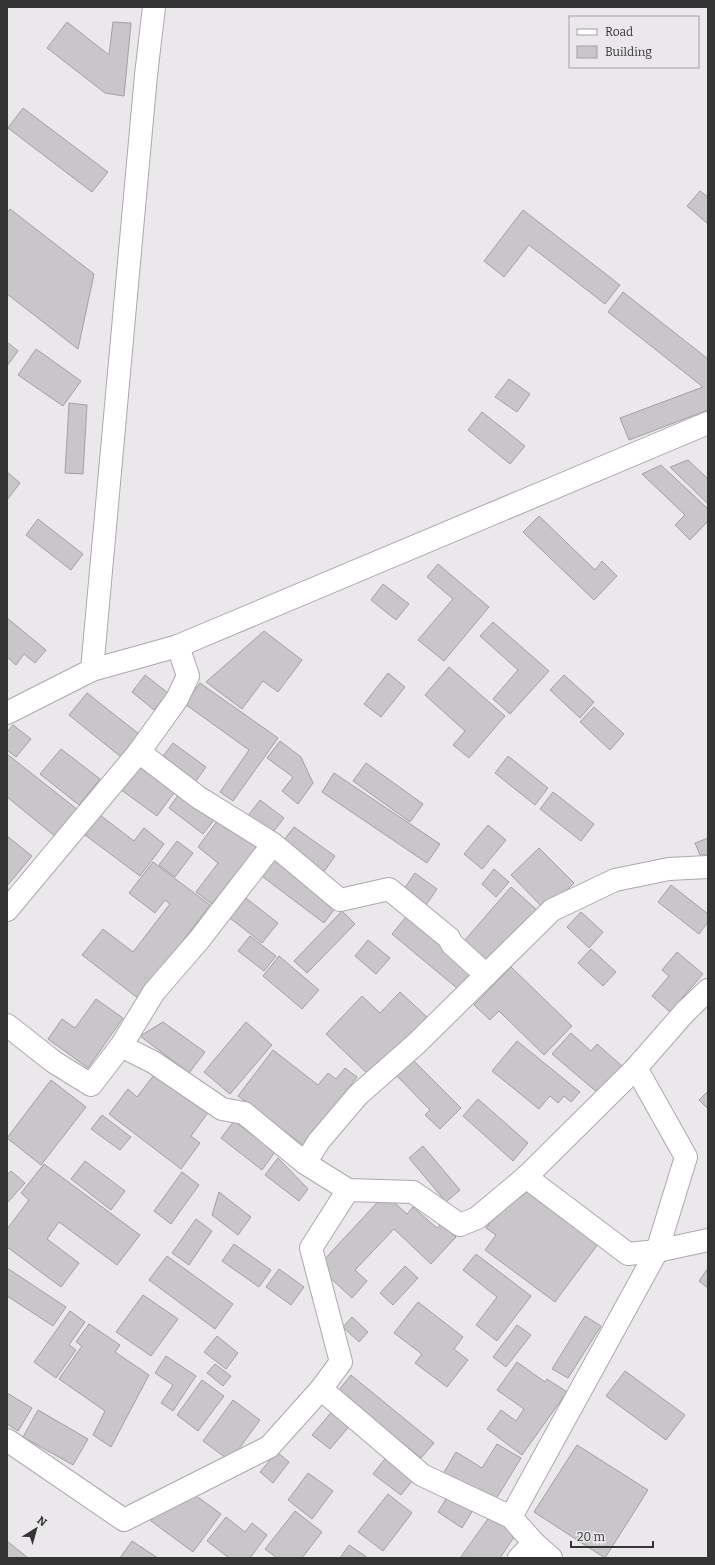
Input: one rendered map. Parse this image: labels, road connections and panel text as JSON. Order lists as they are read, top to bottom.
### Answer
{
  "legend": ["Road", "Building"],
  "scale_bar": "20 m",
  "north": "top right"
}
